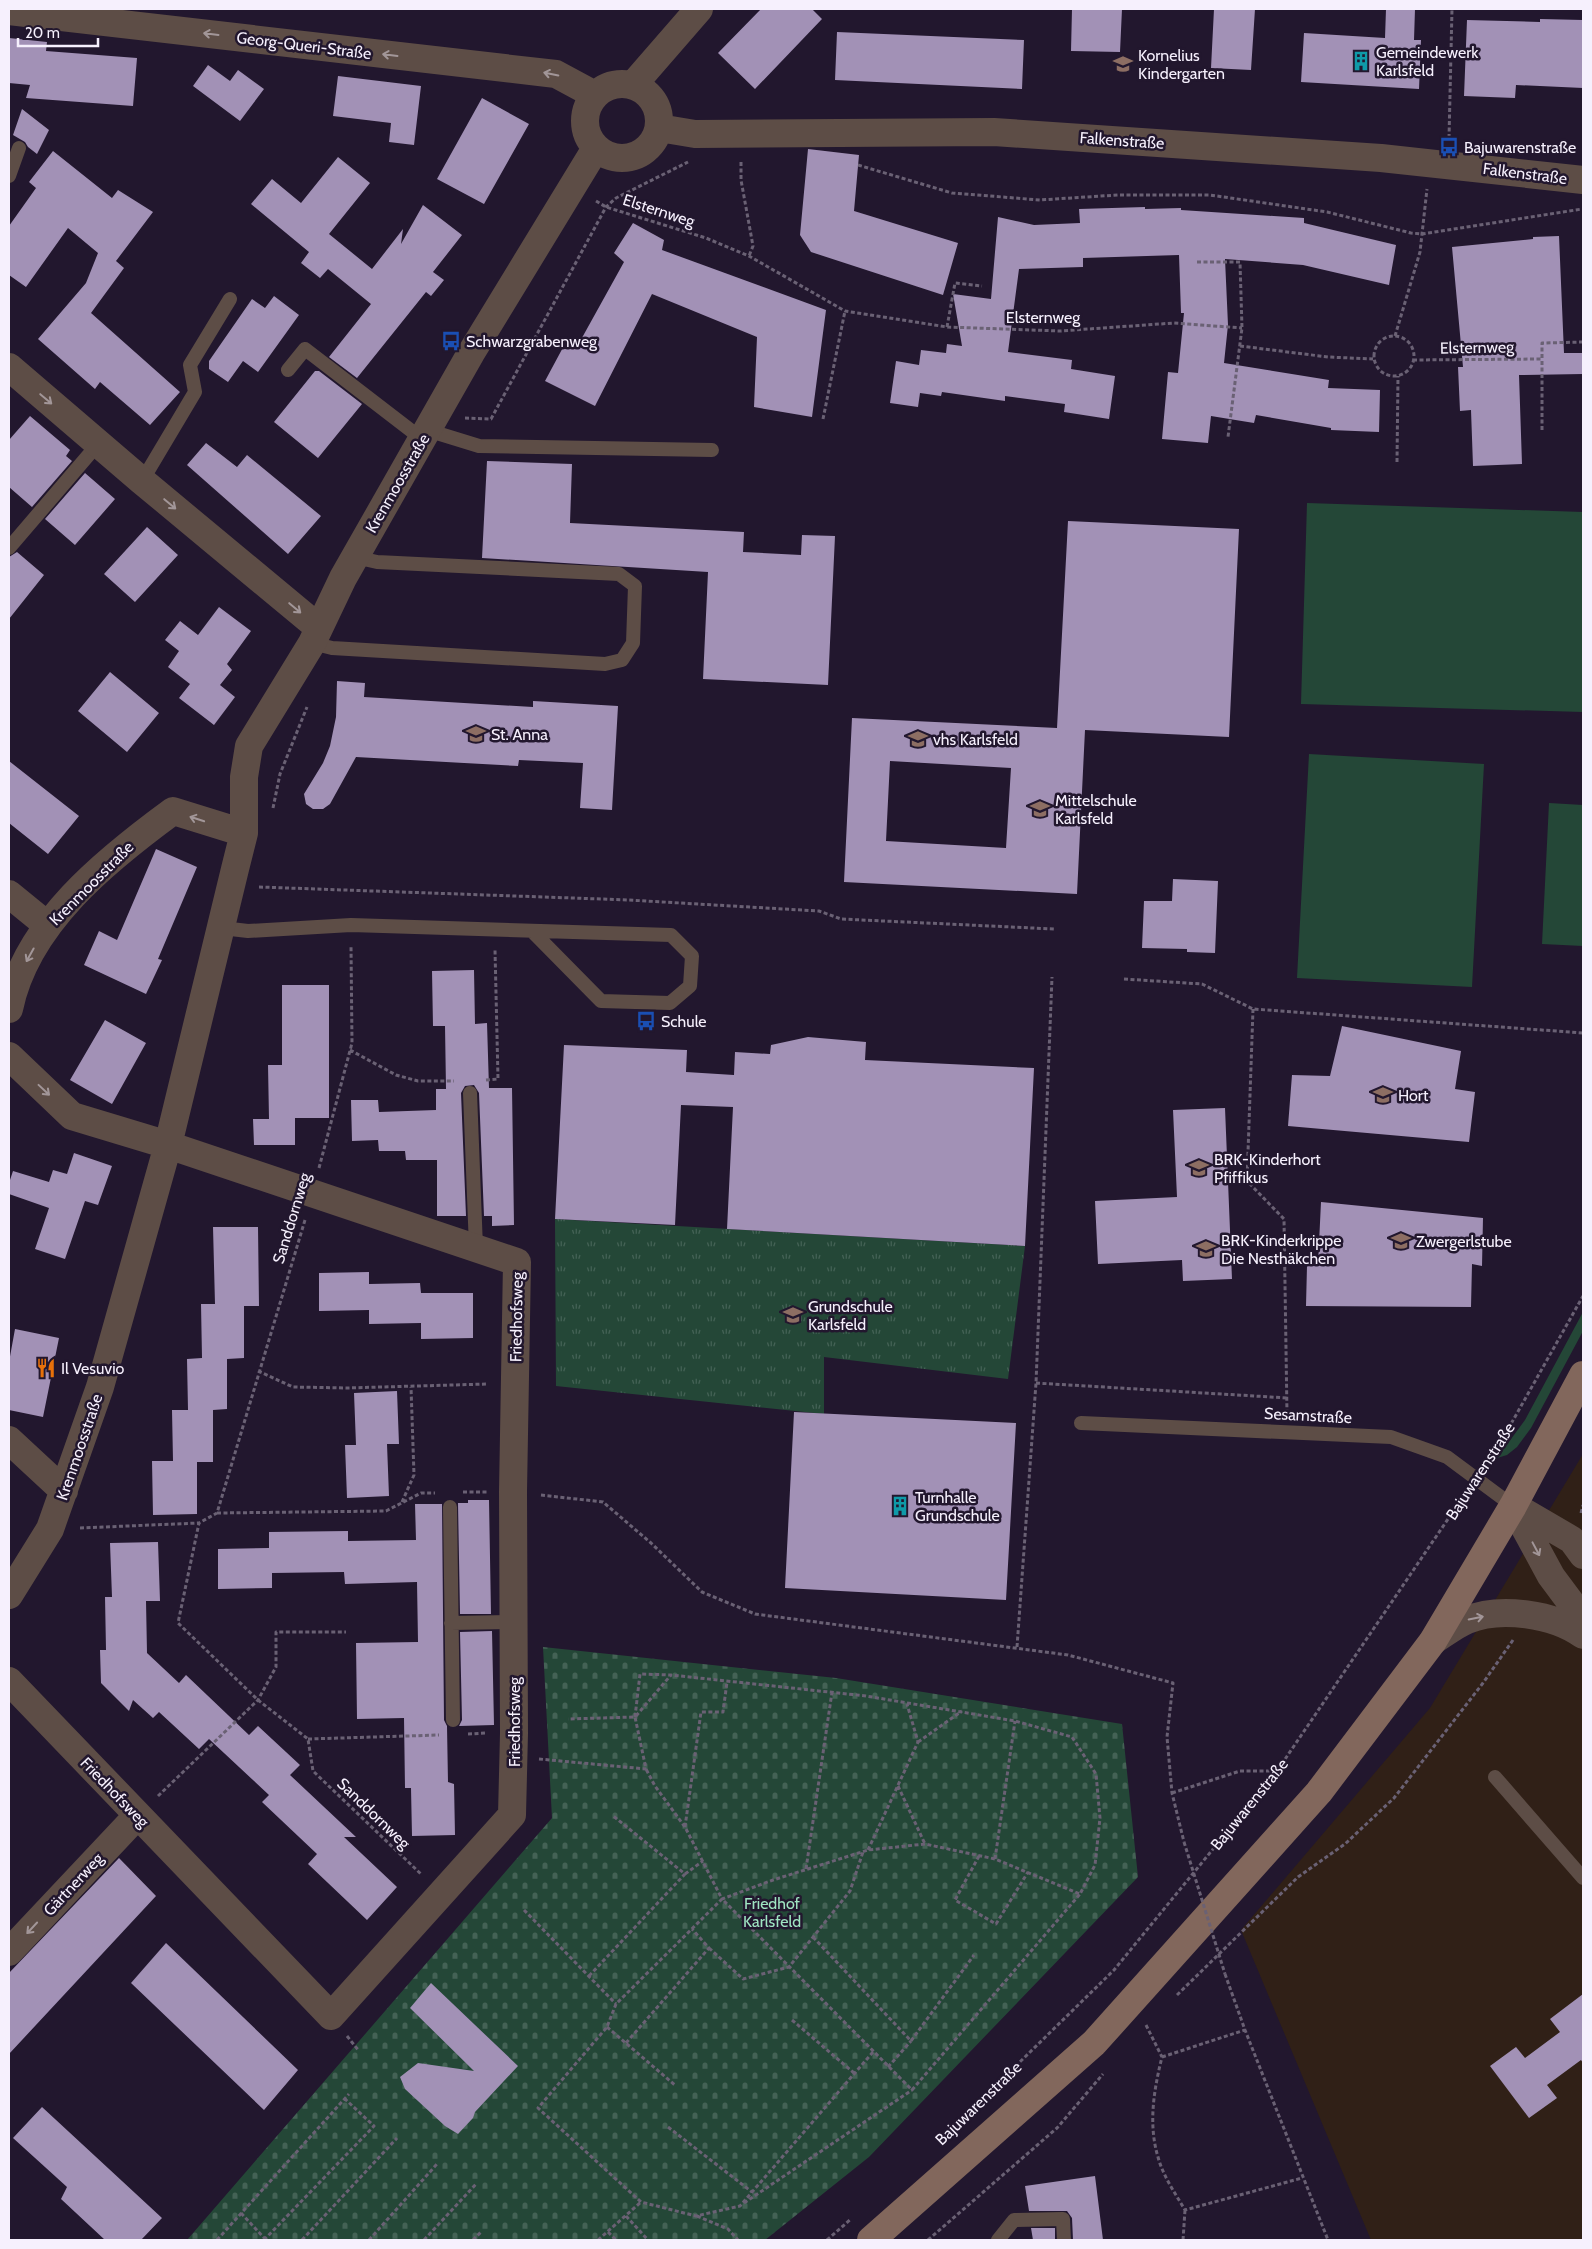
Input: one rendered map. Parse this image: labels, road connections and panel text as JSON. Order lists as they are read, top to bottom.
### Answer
{
  "streets": {
    "main road": ["Bajuwarenstraße"],
    "street": [
      "Georg-Queri-Straße",
      "Falkenstraße",
      "Krenmoosstraße",
      "Friedhofsweg",
      "Gärtnerweg"
    ],
    "lane": ["Sesamstraße"],
    "path": ["Elsternweg", "Sanddornweg"]
  },
  "crossings": [
    ["Georg-Queri-Straße", "Falkenstraße"],
    ["Georg-Queri-Straße", "Krenmoosstraße"],
    ["Falkenstraße", "Krenmoosstraße"],
    ["Elsternweg", "Krenmoosstraße"],
    ["Krenmoosstraße", "Friedhofsweg"],
    ["Sanddornweg", "Friedhofsweg"],
    ["Friedhofsweg", "Gärtnerweg"],
    ["Sesamstraße", "Bajuwarenstraße"]
  ],
  "one_way": ["Georg-Queri-Straße", "Gärtnerweg"],
  "parks": ["Friedhof Karlsfeld"],
  "places": {
    "building": ["Gemeindewerk Karlsfeld", "Turnhalle Grundschule"],
    "school or university": [
      "Kornelius Kindergarten",
      "St. Anna",
      "vhs Karlsfeld",
      "Mittelschule Karlsfeld",
      "Hort",
      "BRK-Kinderhort Pfiffikus",
      "Zwergerlstube",
      "BRK-Kinderkrippe Die Nesthäkchen",
      "Grundschule Karlsfeld"
    ],
    "bus stop": ["Bajuwarenstraße", "Schwarzgrabenweg", "Schule"],
    "restaurant": ["Il Vesuvio"]
  },
  "scale_bar": "20 m"
}
